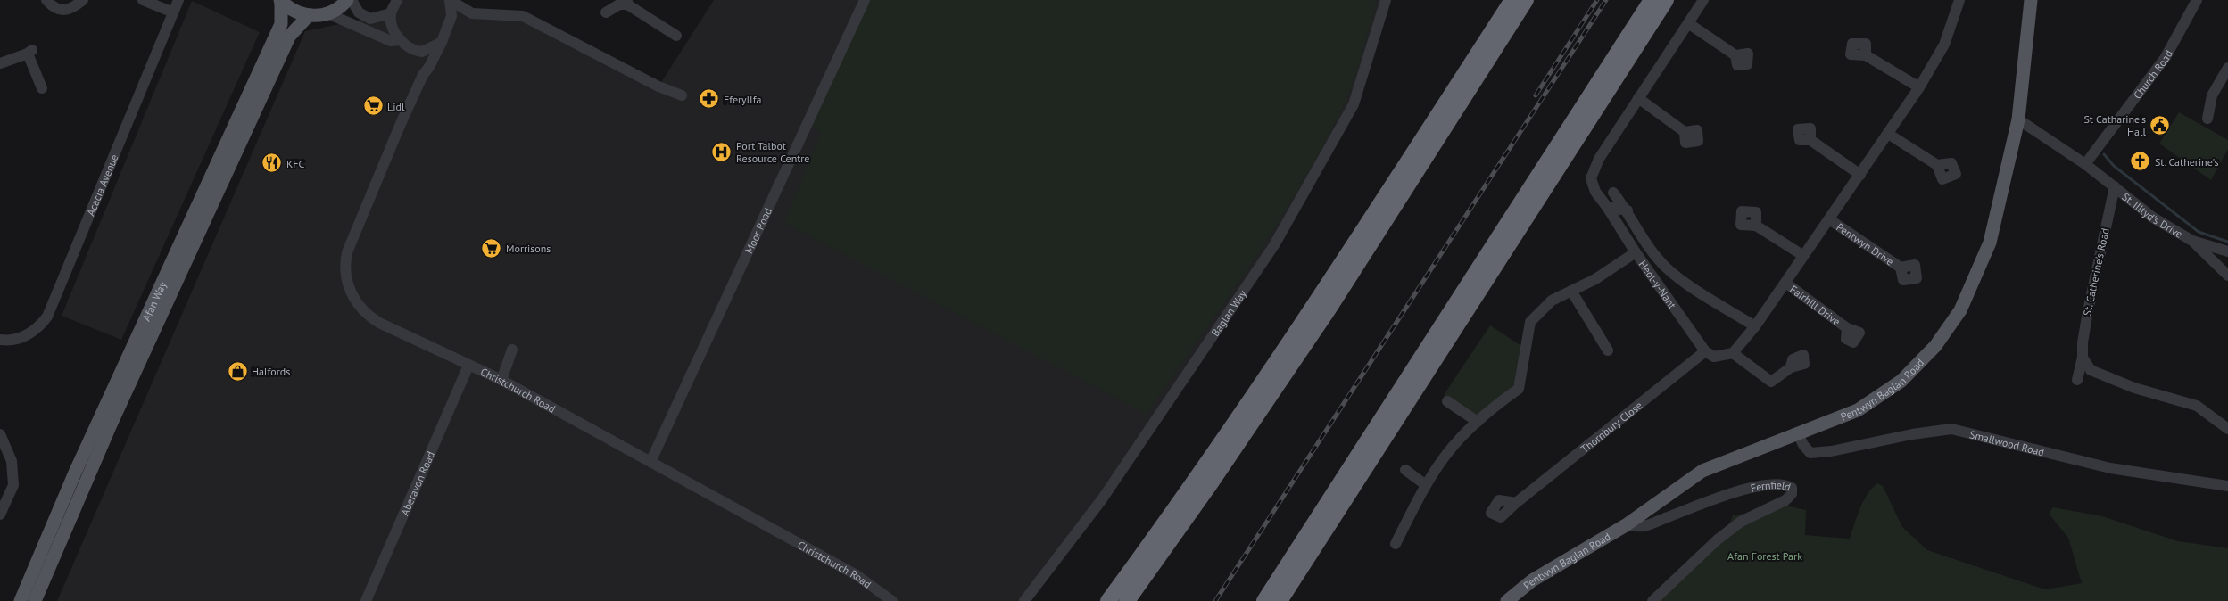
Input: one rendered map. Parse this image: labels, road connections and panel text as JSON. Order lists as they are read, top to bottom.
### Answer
{
  "streets": {
    "main road": ["Afan Way", "Pentwyn Baglan Road"],
    "street": [
      "Church Road",
      "Acacia Avenue",
      "St. Illtyd's Drive",
      "Moor Road",
      "Pentwyn Drive",
      "St. Catherine's Road",
      "Heol-y-Nant",
      "Fairhill Drive",
      "Baglan Way",
      "Christchurch Road",
      "Thornbury Close",
      "Smallwood Road",
      "Aberavon Road",
      "Fernfield"
    ]
  },
  "crossings": [
    ["Church Road", "St. Illtyd's Drive"],
    ["St. Illtyd's Drive", "St. Catherine's Road"],
    ["St. Illtyd's Drive", "Pentwyn Baglan Road"],
    ["Moor Road", "Christchurch Road"],
    ["Heol-y-Nant", "Thornbury Close"],
    ["Pentwyn Baglan Road", "Smallwood Road"],
    ["Pentwyn Baglan Road", "Fernfield"],
    ["Christchurch Road", "Aberavon Road"]
  ],
  "parks": ["Afan Forest Park"],
  "places": {
    "pharmacy": ["Fferyllfa"],
    "supermarket": ["Lidl", "Morrisons"],
    "public building": ["St Catharine's Hall"],
    "hospital": ["Port Talbot Resource Centre"],
    "church": ["St. Catherine's"],
    "restaurant": ["KFC"],
    "shop": ["Halfords"]
  }
}
